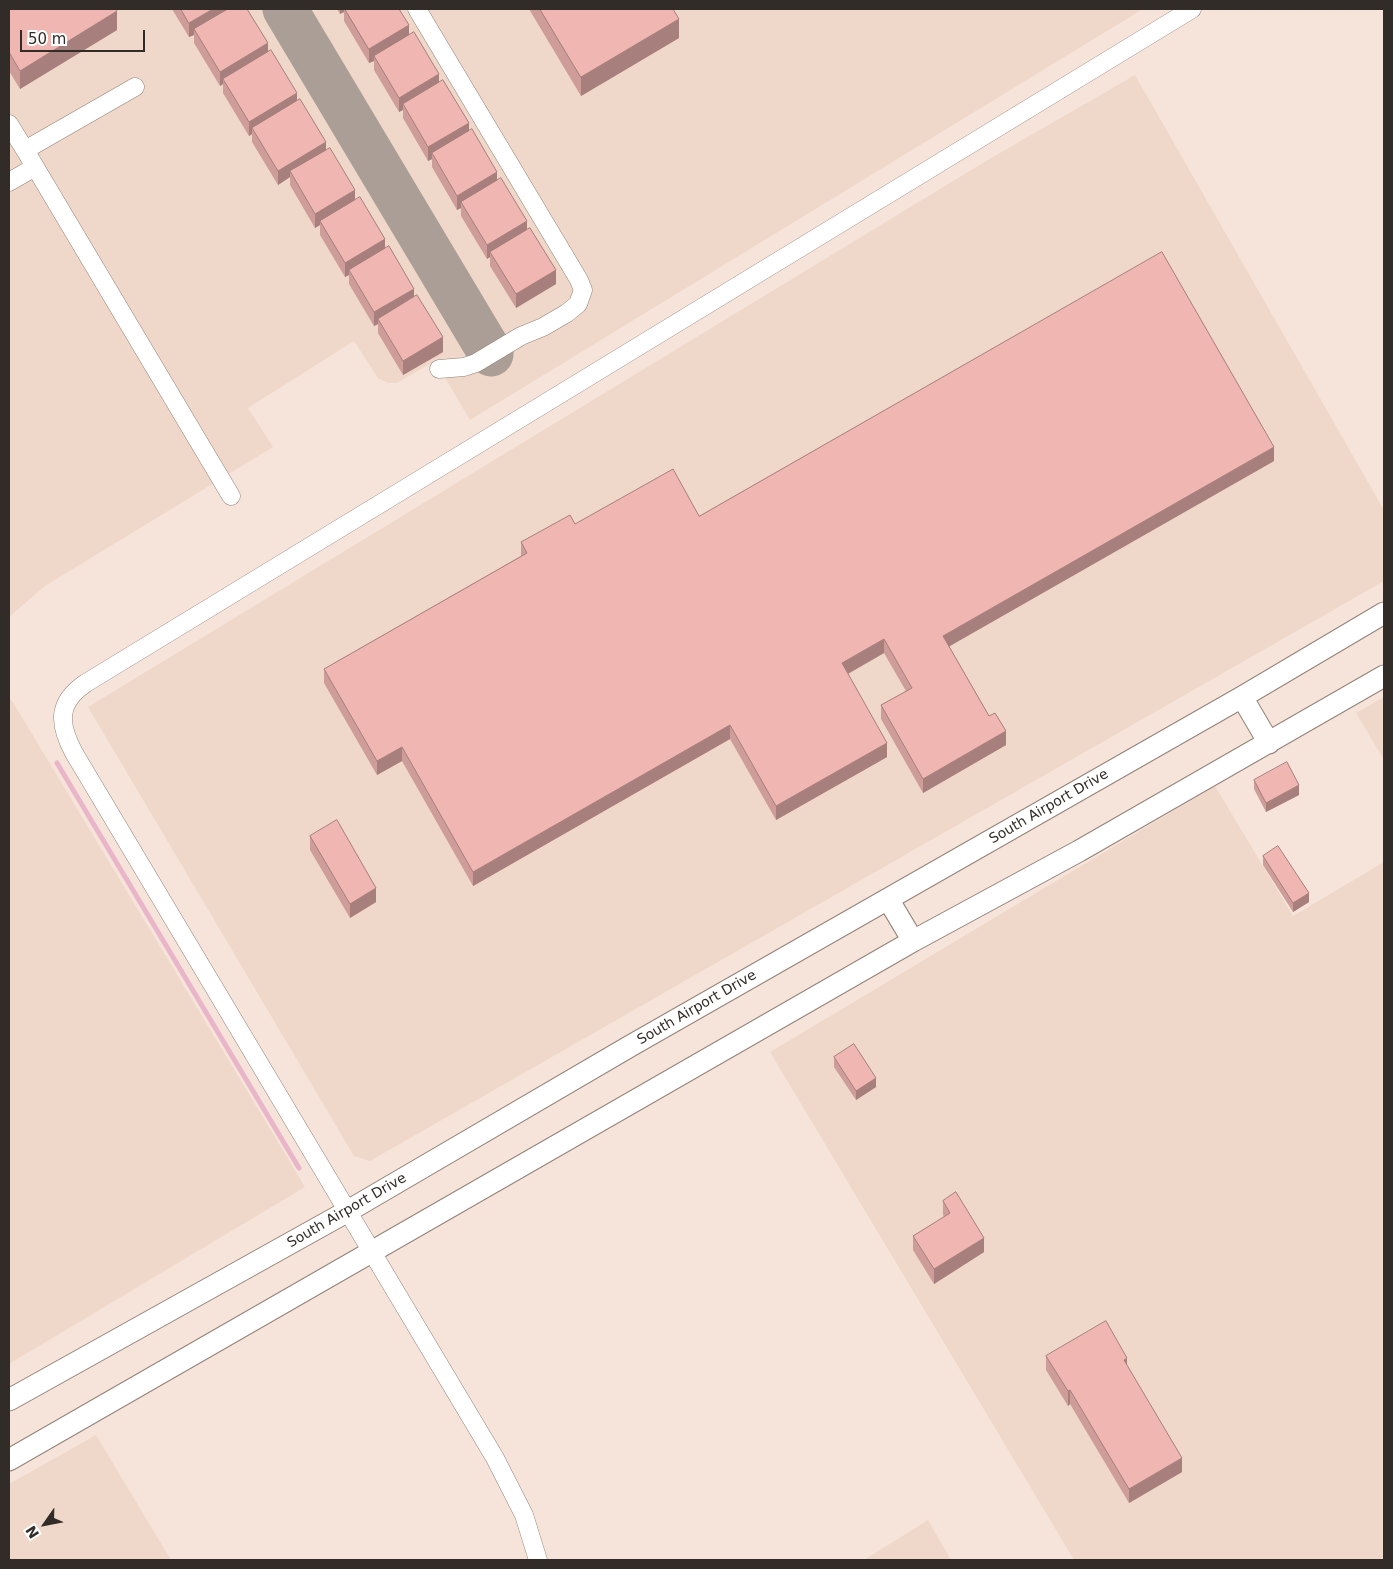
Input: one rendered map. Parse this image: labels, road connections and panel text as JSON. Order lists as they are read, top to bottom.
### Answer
{
  "streets": {
    "main road": ["South Airport Drive"]
  },
  "scale_bar": "50 m",
  "north": "bottom left"
}
